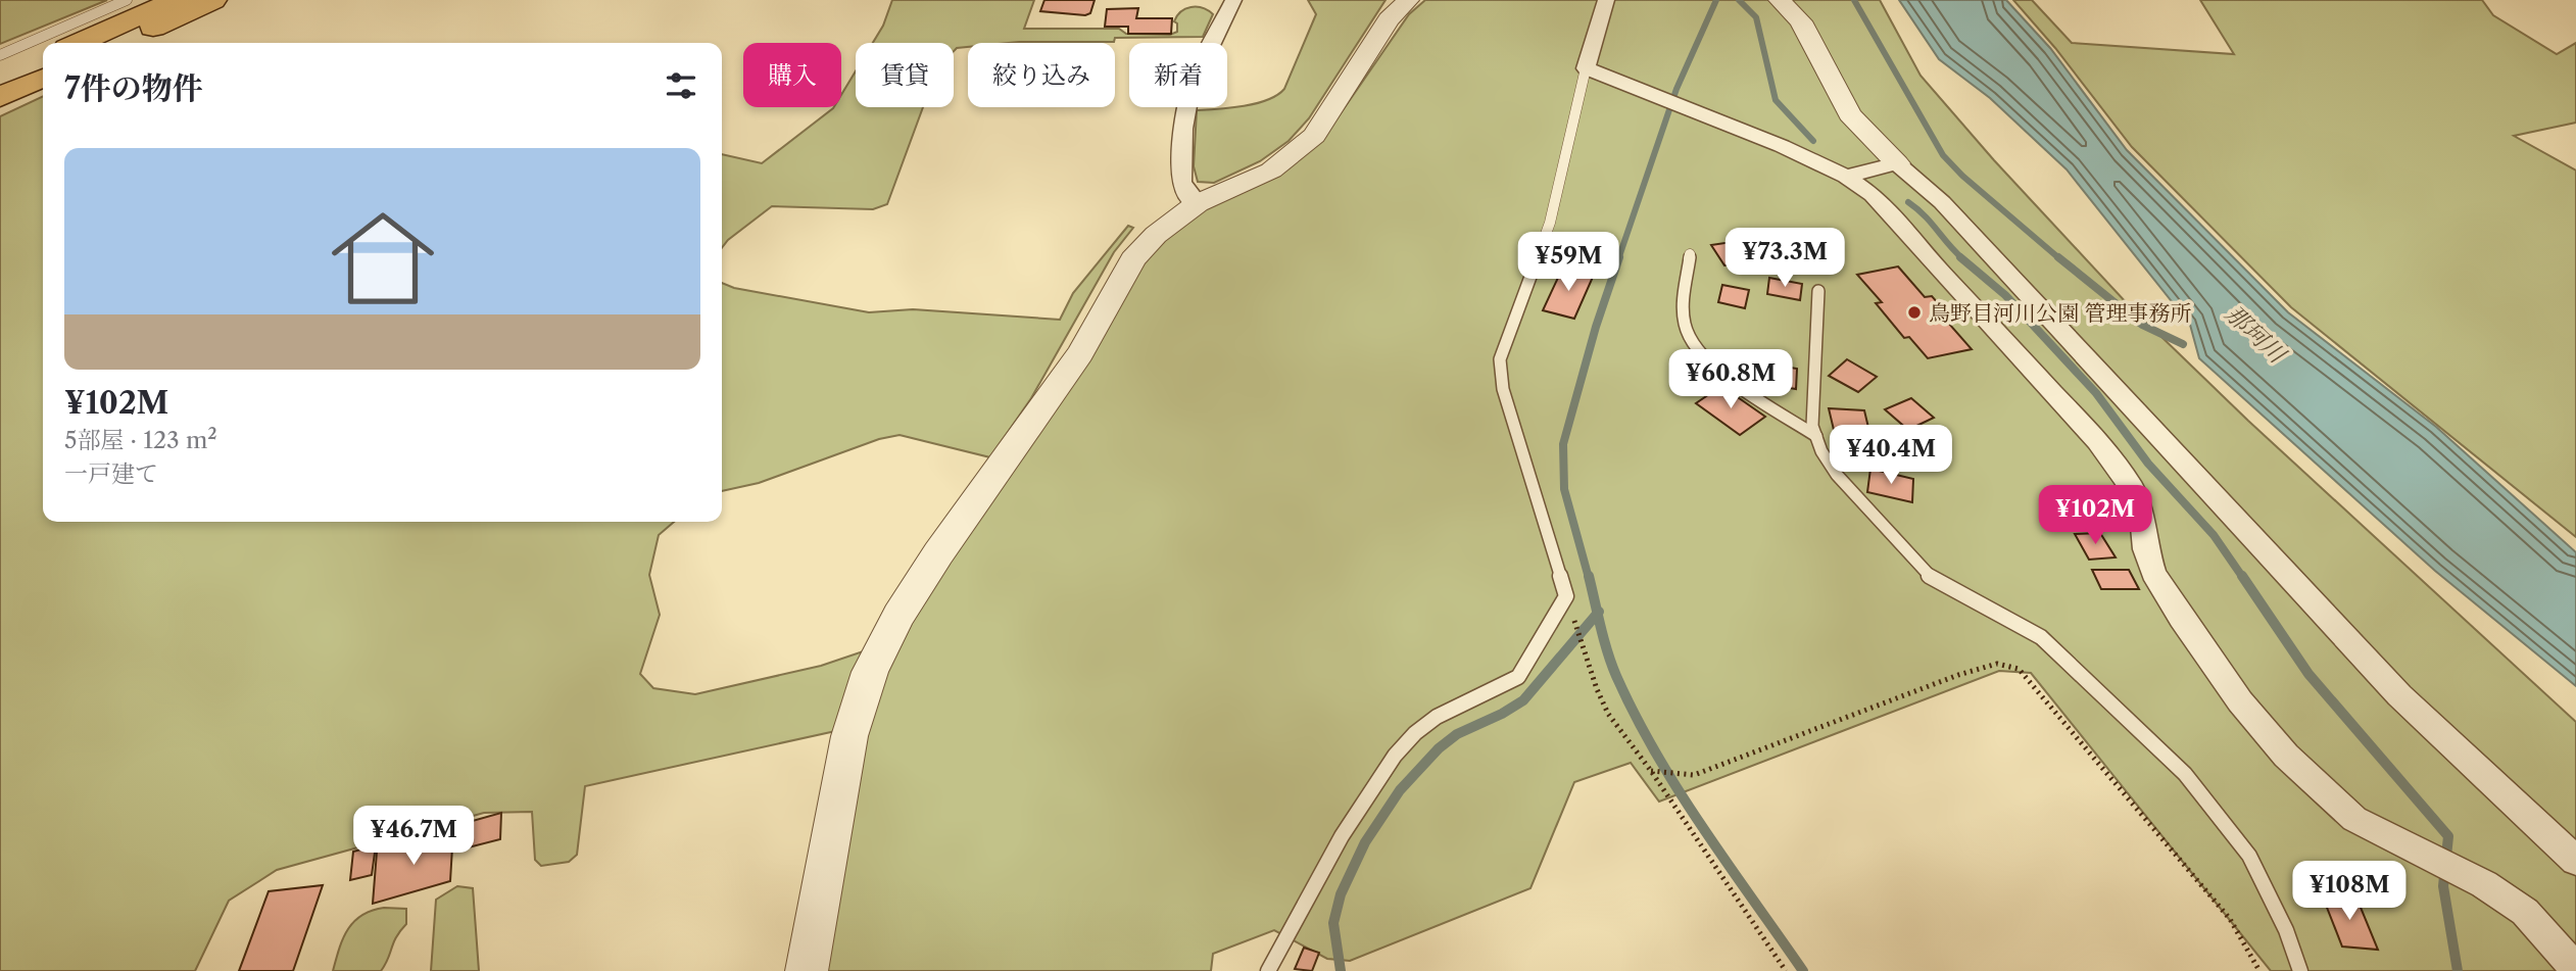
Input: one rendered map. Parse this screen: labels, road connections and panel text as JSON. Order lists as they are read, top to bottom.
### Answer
{
  "water": ["那珂川"],
  "places": ["鳥野目河川公園 管理事務所"],
  "page": {
    "chip": [
      "購入",
      "賃貸",
      "絞り込み",
      "新着"
    ],
    "heading": "7件の物件",
    "list": [
      {
        "name": "¥102M",
        "note": "5部屋 · 123 m² · 一戸建て"
      }
    ],
    "price": [
      "¥73.3M",
      "¥59M",
      "¥60.8M",
      "¥40.4M",
      "¥102M",
      "¥46.7M",
      "¥108M"
    ]
  }
}
